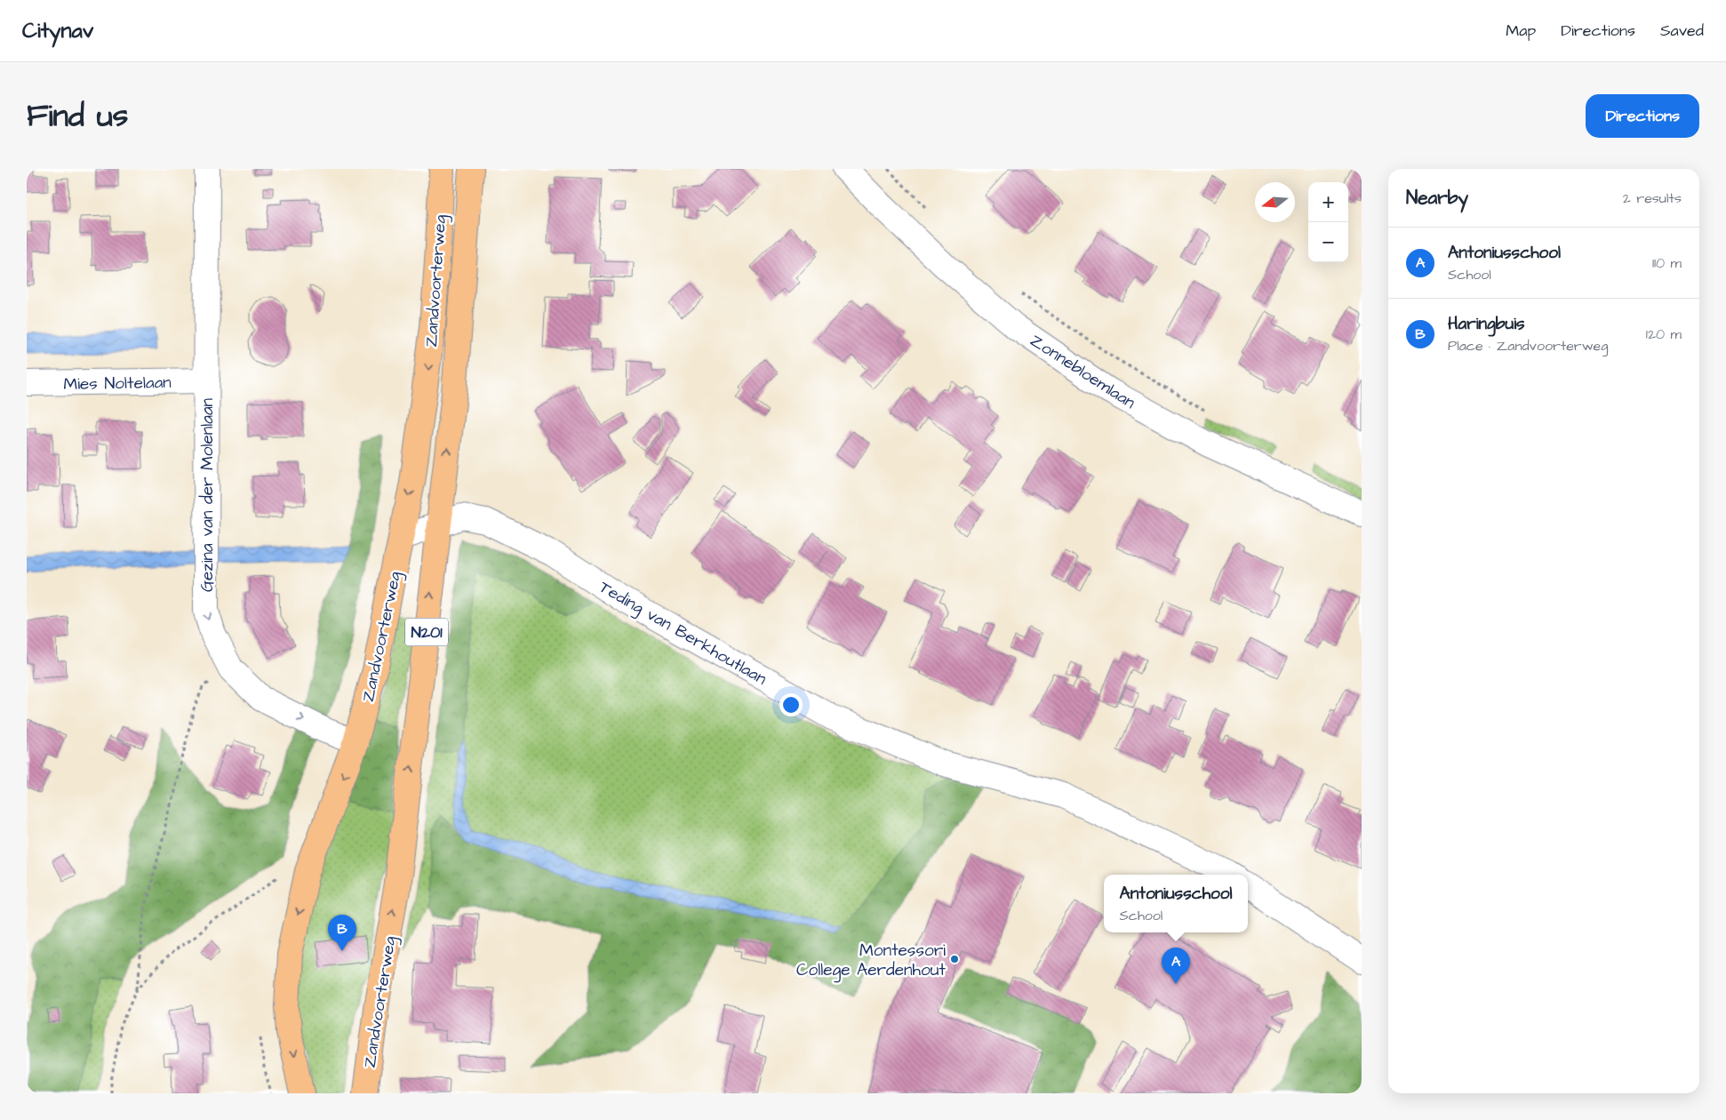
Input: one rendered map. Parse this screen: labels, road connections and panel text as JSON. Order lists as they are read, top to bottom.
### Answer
{
  "streets": {
    "main road": ["Zandvoorterweg", "N201"],
    "street": [
      "Zonnebloemlaan",
      "Mies Noltelaan",
      "Gezina van der Molenlaan",
      "Teding van Berkhoutlaan"
    ]
  },
  "crossings": [
    ["Zandvoorterweg", "Gezina van der Molenlaan"],
    ["Zandvoorterweg", "Teding van Berkhoutlaan"],
    ["Mies Noltelaan", "Gezina van der Molenlaan"]
  ],
  "one_way": ["Gezina van der Molenlaan"],
  "places": ["Montessori College Aerdenhout"],
  "north": "left",
  "page": {
    "header": "Citynav",
    "nav": ["Map", "Directions", "Saved"],
    "title": "Find us",
    "buttons": "Directions",
    "heading": ["Nearby", "2 results"],
    "map_buttons": ["+", "−"],
    "list": [
      {
        "mark": "A",
        "name": "Antoniusschool",
        "note": "School",
        "value": "110 m"
      },
      {
        "mark": "B",
        "name": "Haringbuis",
        "note": "Place · Zandvoorterweg",
        "value": "120 m"
      }
    ],
    "popup": ["Antoniusschool", "School"],
    "pins": ["B", "A"]
  }
}
